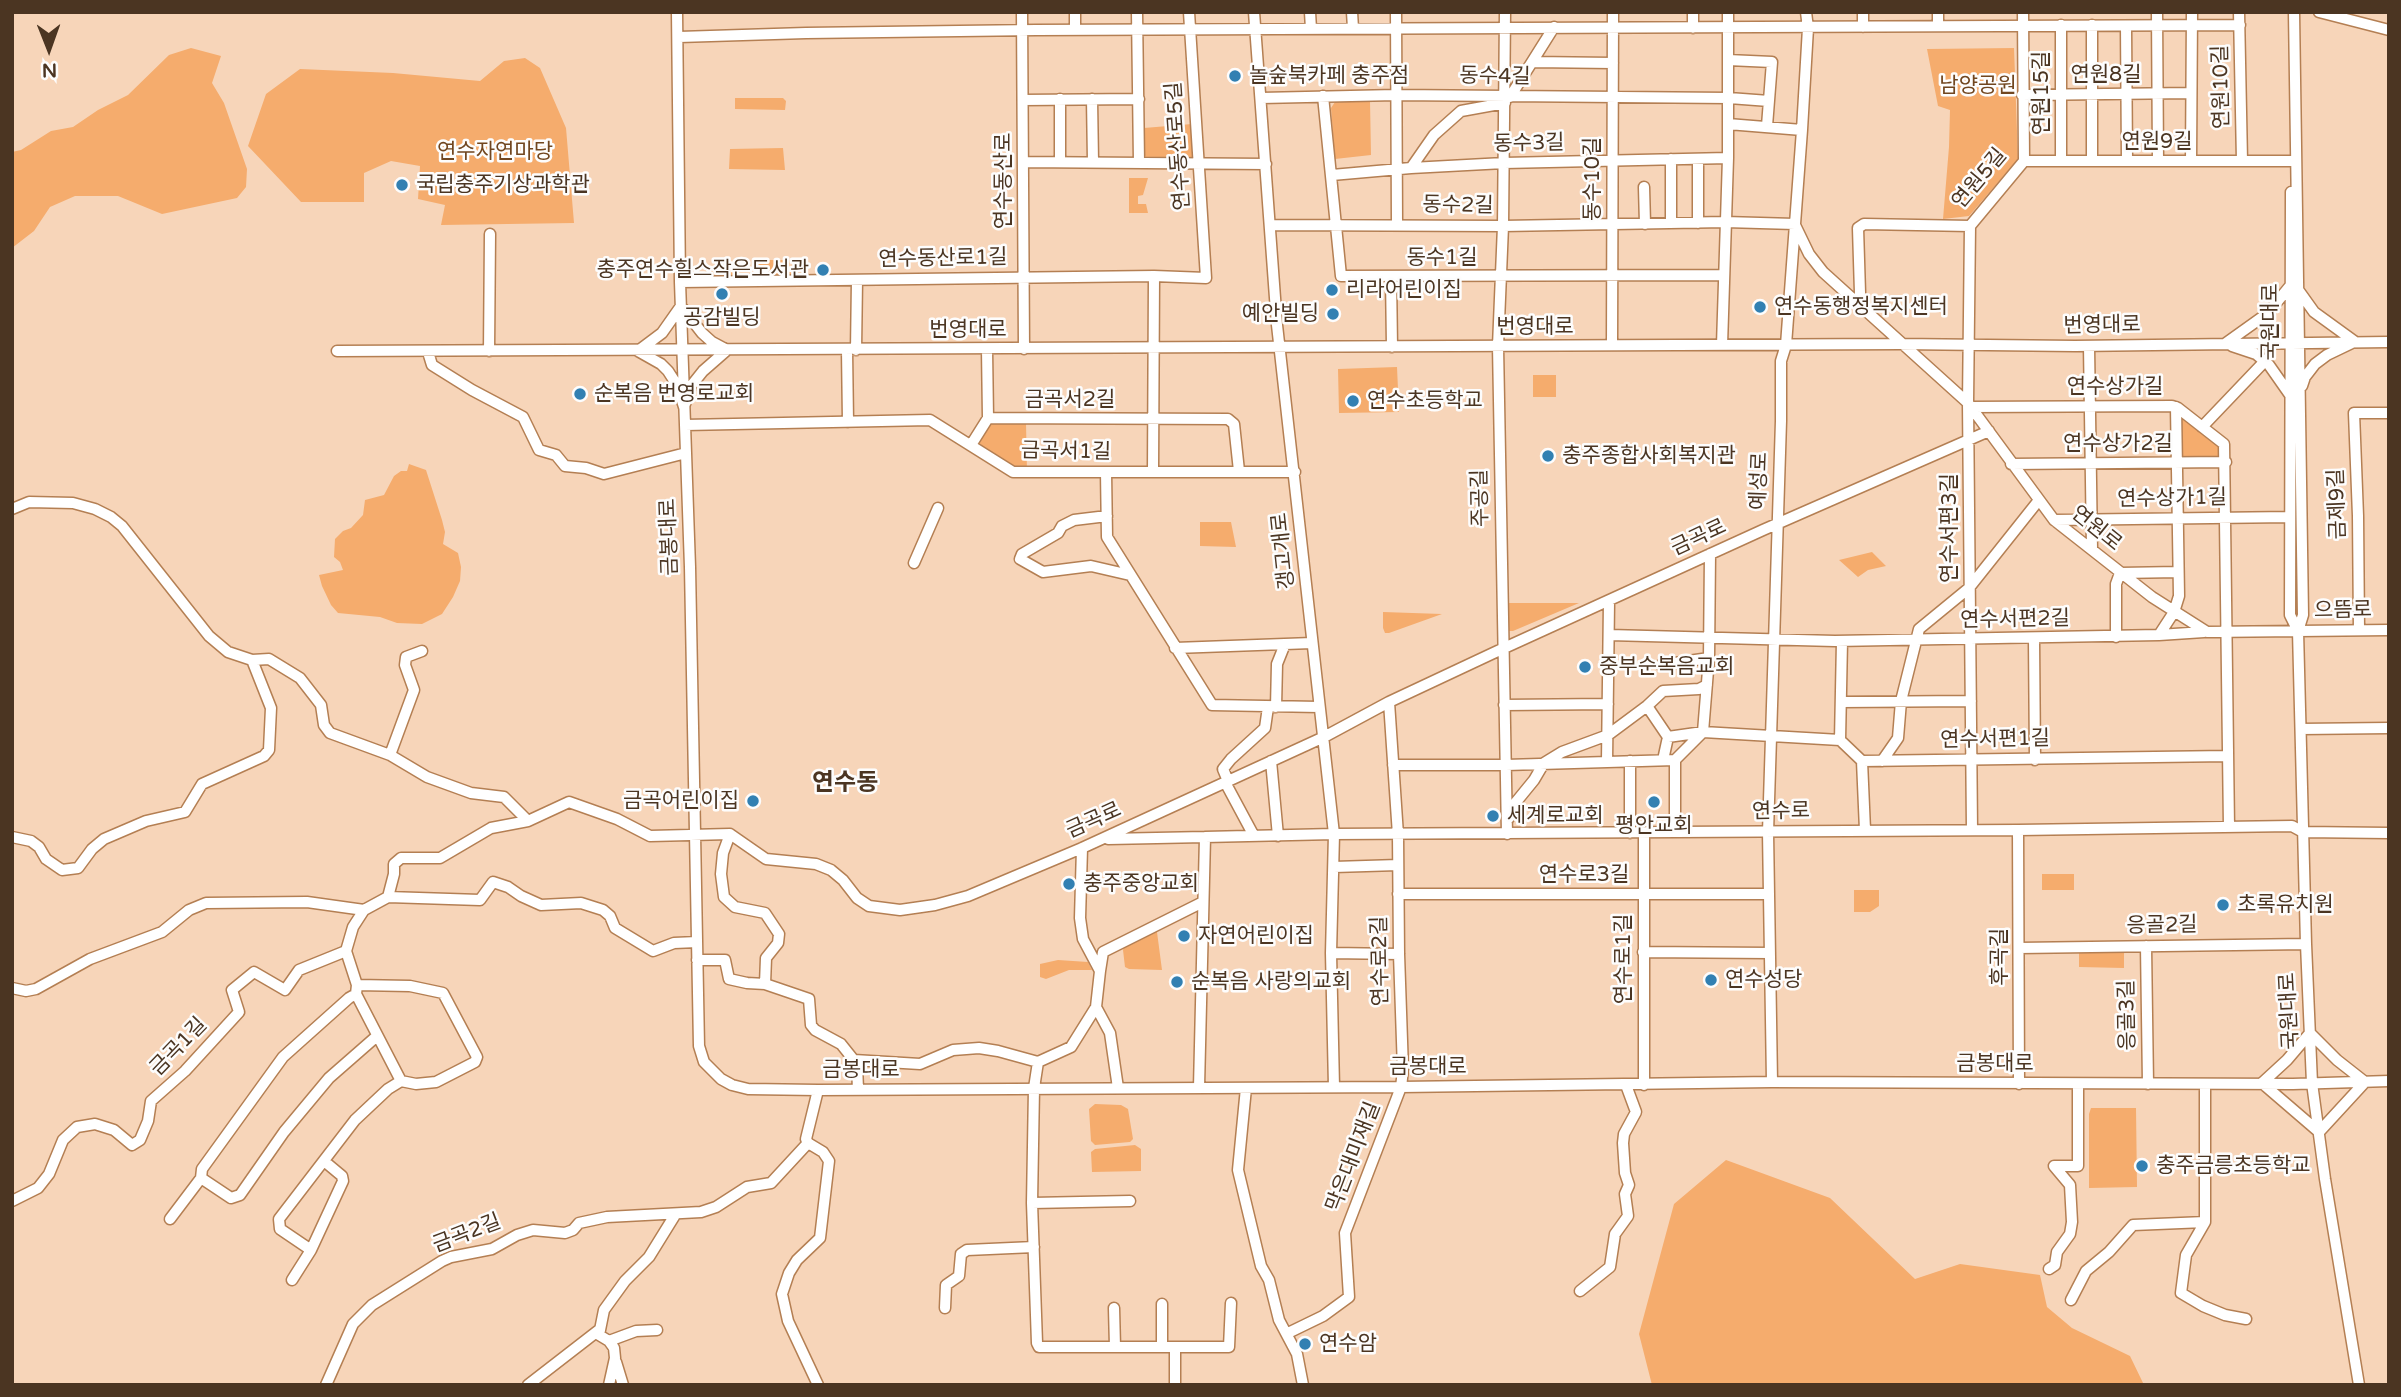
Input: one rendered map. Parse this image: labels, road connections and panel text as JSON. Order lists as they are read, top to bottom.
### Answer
{
  "streets": {
    "street": [
      "연원8길",
      "동수4길",
      "연원10길",
      "연원15길",
      "연원9길",
      "동수3길",
      "연수동산로5길",
      "동수10길",
      "연원5길",
      "연수동산로",
      "동수2길",
      "동수1길",
      "연수동산로1길",
      "국원대로",
      "번영대로",
      "연수상가길",
      "금곡서2길",
      "연수상가2길",
      "금곡서1길",
      "예성로",
      "주공길",
      "연수상가1길",
      "금제9길",
      "연수서편3길",
      "연원로",
      "금봉대로",
      "금곡로",
      "갱고개로",
      "으뜸로",
      "연수서편2길",
      "연수서편1길",
      "연수로",
      "연수로3길",
      "응골2길",
      "후곡길",
      "연수로1길",
      "연수로2길",
      "응골3길",
      "금곡1길",
      "막은대미재길",
      "금곡2길"
    ]
  },
  "crossings": [
    ["연원8길", "연원15길"],
    ["연원8길", "연원5길"],
    ["동수4길", "동수10길"],
    ["동수4길", "동수1길"],
    ["동수4길", "주공길"],
    ["동수4길", "갱고개로"],
    ["연원10길", "연원9길"],
    ["연원15길", "연원9길"],
    ["연원9길", "연원5길"],
    ["연원9길", "국원대로"],
    ["동수3길", "동수10길"],
    ["동수3길", "동수1길"],
    ["동수3길", "주공길"],
    ["연수동산로5길", "연수동산로1길"],
    ["동수10길", "동수2길"],
    ["동수10길", "동수1길"],
    ["동수10길", "번영대로"],
    ["연수동산로", "연수동산로1길"],
    ["연수동산로", "번영대로"],
    ["동수2길", "동수1길"],
    ["동수2길", "예성로"],
    ["동수2길", "주공길"],
    ["동수2길", "갱고개로"],
    ["동수1길", "주공길"],
    ["연수동산로1길", "금봉대로"],
    ["국원대로", "번영대로"],
    ["국원대로", "연수상가1길"],
    ["국원대로", "연원로"],
    ["국원대로", "금봉대로"],
    ["국원대로", "으뜸로"],
    ["국원대로", "연수로"],
    ["국원대로", "응골2길"],
    ["번영대로", "예성로"],
    ["번영대로", "주공길"],
    ["번영대로", "연원로"],
    ["번영대로", "금봉대로"],
    ["번영대로", "갱고개로"],
    ["연수상가길", "연수상가2길"],
    ["연수상가길", "연수상가1길"],
    ["연수상가길", "연수서편3길"],
    ["연수상가길", "연원로"],
    ["금곡서2길", "금곡서1길"],
    ["연수상가2길", "연원로"],
    ["금곡서1길", "금봉대로"],
    ["금곡서1길", "갱고개로"],
    ["예성로", "금봉대로"],
    ["예성로", "금곡로"],
    ["예성로", "연수서편2길"],
    ["예성로", "연수로"],
    ["예성로", "연수로3길"],
    ["주공길", "금곡로"],
    ["연수상가1길", "연원로"],
    ["금제9길", "으뜸로"],
    ["연수서편3길", "연원로"],
    ["연수서편3길", "금곡로"],
    ["연수서편3길", "연수서편2길"],
    ["연수서편3길", "연수서편1길"],
    ["연수서편3길", "연수로"],
    ["연원로", "금곡로"],
    ["연원로", "으뜸로"],
    ["연원로", "연수서편2길"],
    ["금봉대로", "갱고개로"],
    ["금봉대로", "후곡길"],
    ["금봉대로", "연수로1길"],
    ["금봉대로", "연수로2길"],
    ["금봉대로", "응골3길"],
    ["금봉대로", "막은대미재길"],
    ["금곡로", "갱고개로"],
    ["금곡로", "연수로"],
    ["금곡로", "연수로2길"],
    ["갱고개로", "연수로"],
    ["연수로", "후곡길"],
    ["연수로", "연수로1길"],
    ["연수로", "연수로2길"],
    ["연수로3길", "연수로1길"],
    ["연수로3길", "연수로2길"],
    ["응골2길", "후곡길"],
    ["응골2길", "응골3길"],
    ["연수로2길", "막은대미재길"]
  ],
  "districts": ["연수동"],
  "parks": ["남양공원", "연수자연마당"],
  "places": [
    "놀숲북카페 충주점",
    "국립충주기상과학관",
    "충주연수힐스작은도서관",
    "리라어린이집",
    "공감빌딩",
    "연수동행정복지센터",
    "예안빌딩",
    "순복음 번영로교회",
    "연수초등학교",
    "충주종합사회복지관",
    "중부순복음교회",
    "금곡어린이집",
    "평안교회",
    "세계로교회",
    "충주중앙교회",
    "초록유치원",
    "자연어린이집",
    "연수성당",
    "순복음 사랑의교회",
    "충주금릉초등학교",
    "연수암"
  ],
  "north": "bottom"
}
